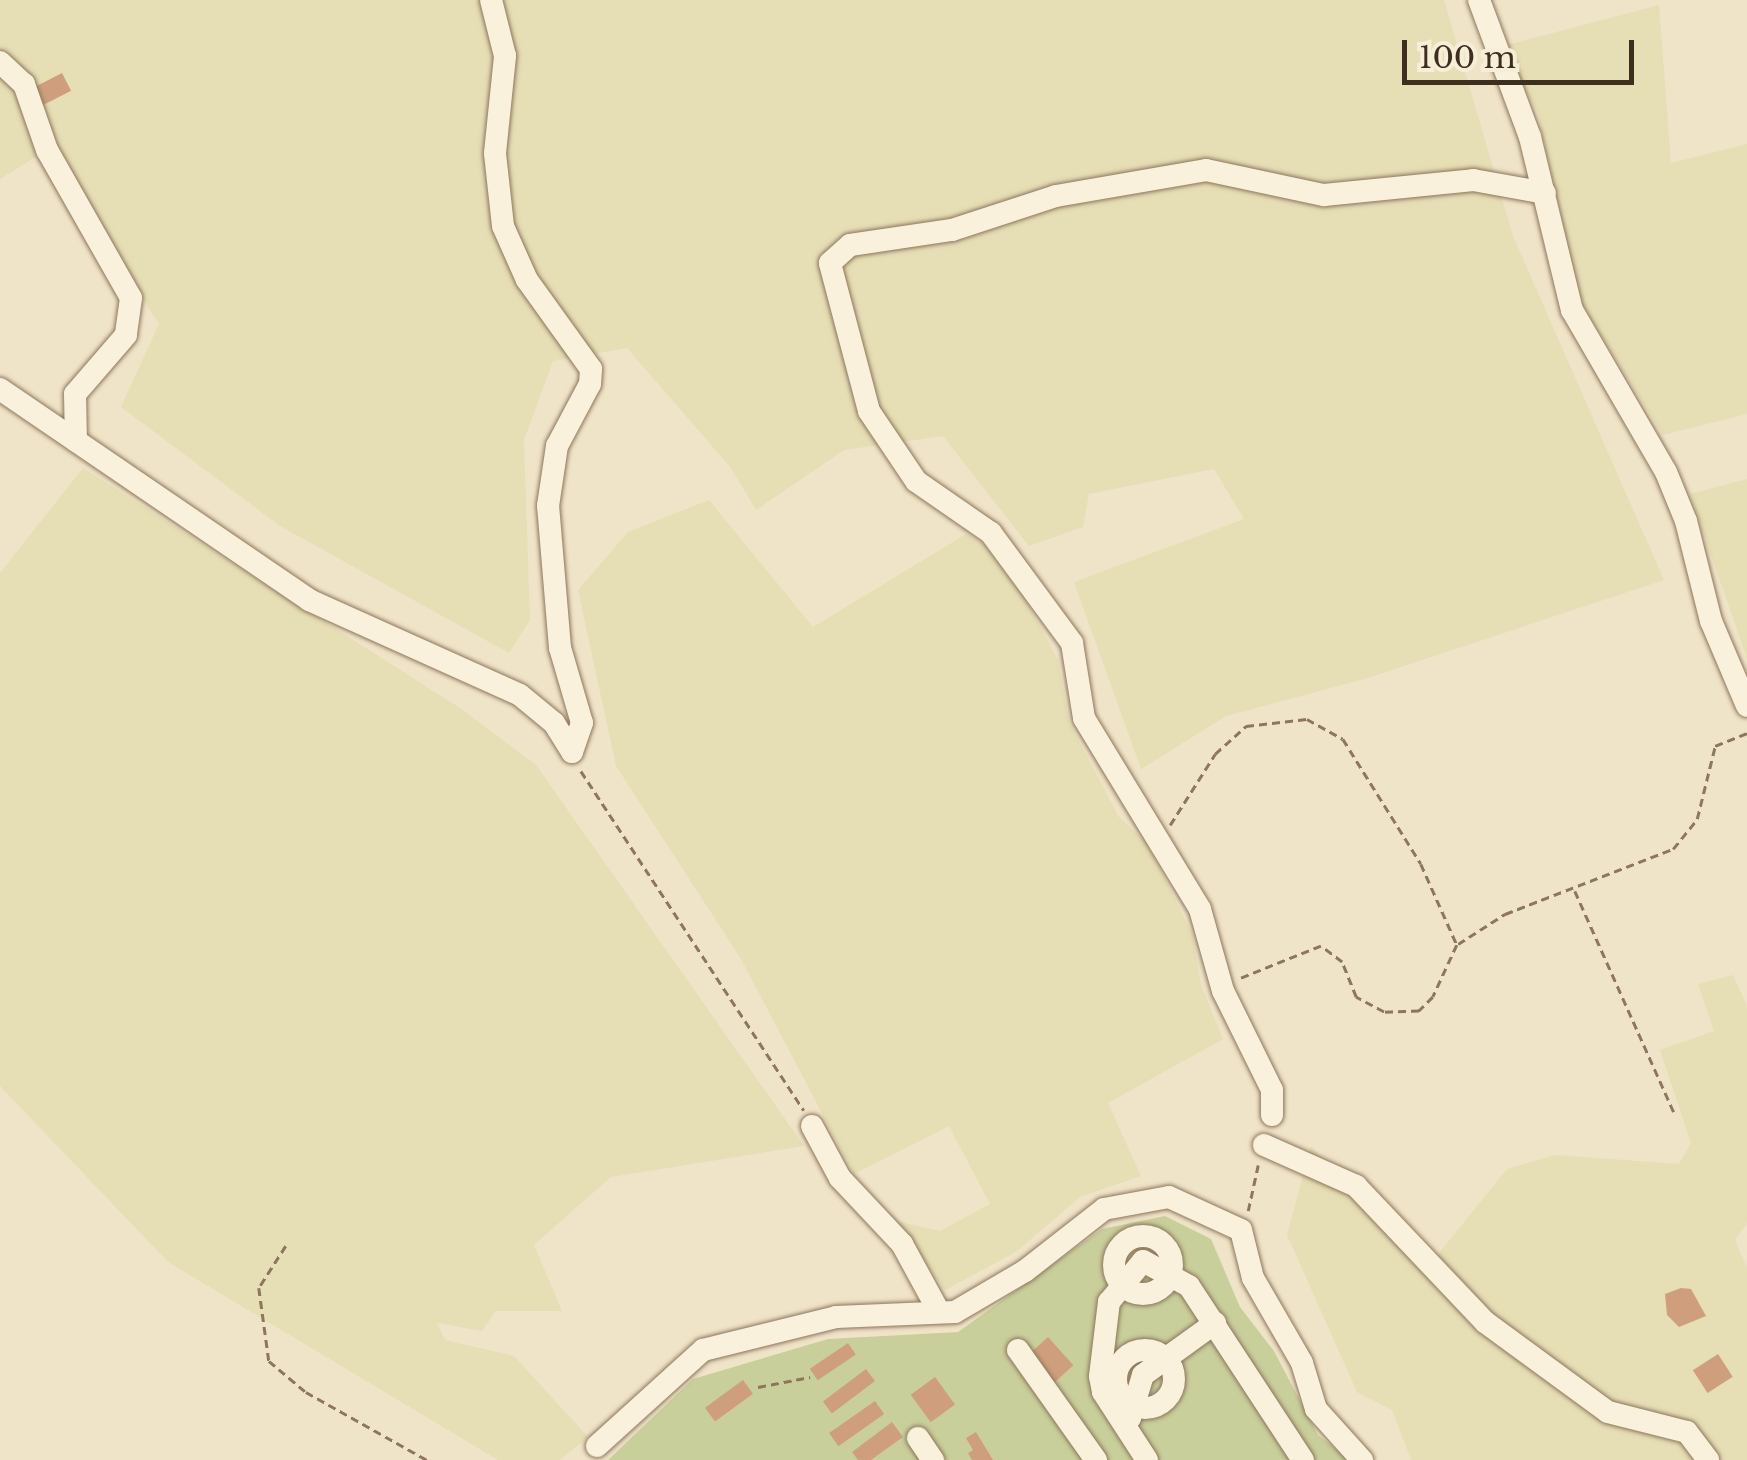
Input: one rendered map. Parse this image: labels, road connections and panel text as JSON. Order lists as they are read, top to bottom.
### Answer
{
  "scale_bar": "100 m"
}
